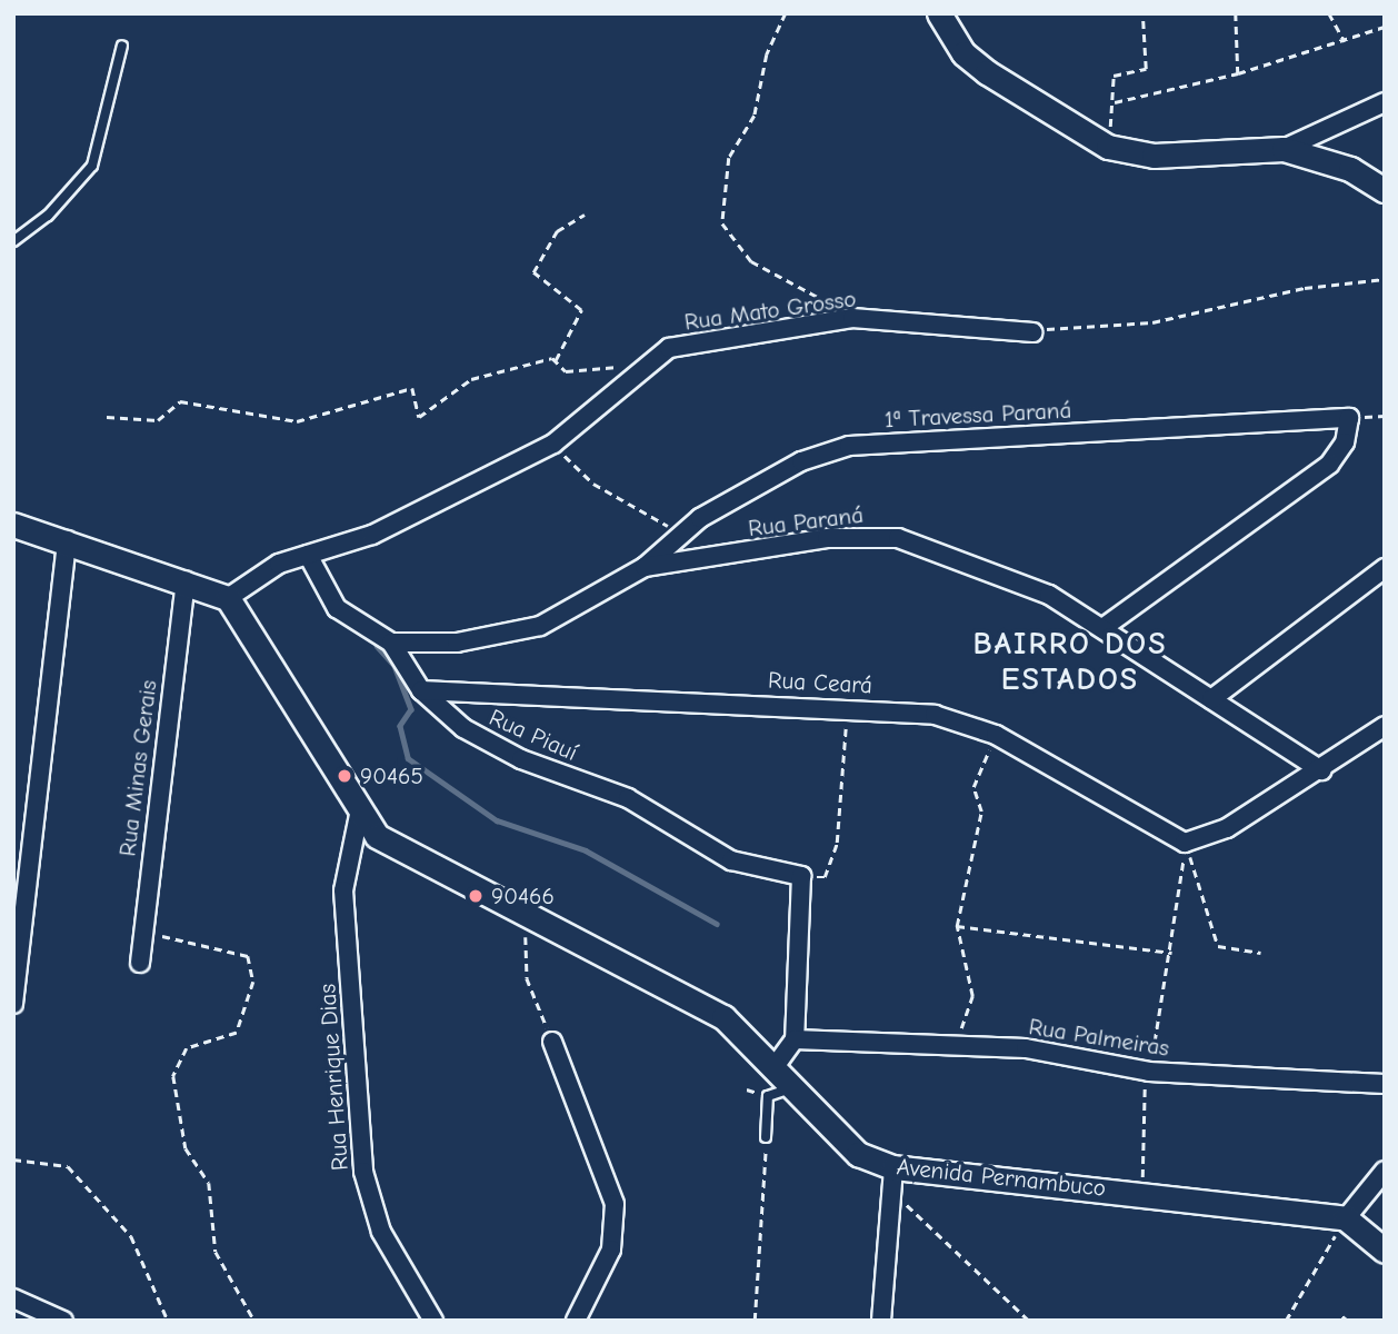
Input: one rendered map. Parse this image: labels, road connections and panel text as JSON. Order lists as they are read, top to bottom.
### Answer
{
  "streets": {
    "street": [
      "Rua Mato Grosso",
      "1ª Travessa Paraná",
      "Rua Paraná",
      "Rua Ceará",
      "Rua Piauí",
      "Rua Minas Gerais",
      "Rua Palmeiras",
      "Rua Henrique Dias",
      "Avenida Pernambuco"
    ]
  },
  "crossings": [
    ["Rua Mato Grosso", "Rua Piauí"],
    ["Rua Mato Grosso", "Avenida Pernambuco"],
    ["1ª Travessa Paraná", "Rua Paraná"],
    ["Rua Paraná", "Rua Piauí"],
    ["Rua Ceará", "Rua Piauí"],
    ["Rua Henrique Dias", "Avenida Pernambuco"]
  ],
  "districts": ["BAIRRO DOS ESTADOS"],
  "places": ["90465", "90466"]
}
